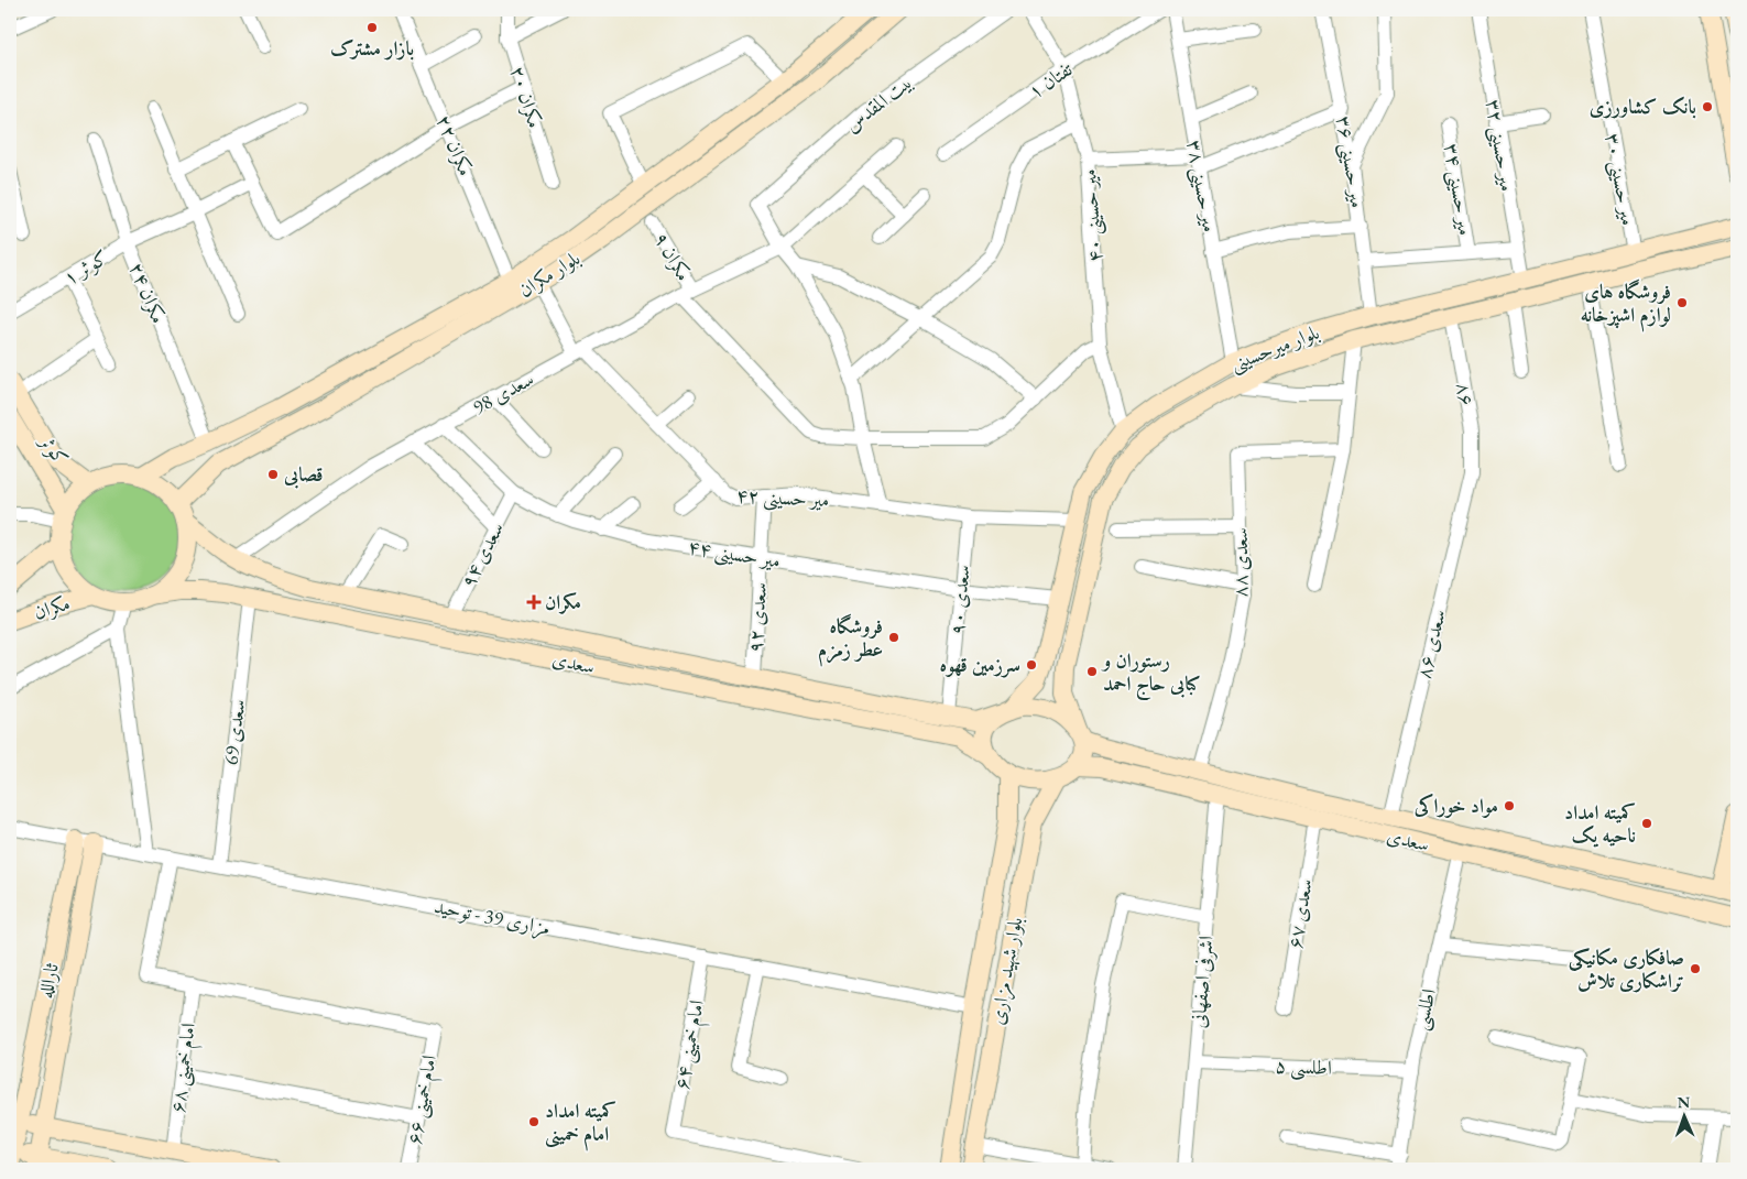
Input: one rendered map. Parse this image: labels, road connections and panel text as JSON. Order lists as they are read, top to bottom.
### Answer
{
  "streets": {
    "main road": [
      "بلوار مکران",
      "بلوار میرحسینی",
      "کوثر",
      "مکران",
      "سعدی",
      "بلوار شهید مزاری",
      "ثارالله"
    ],
    "street": [
      "تفتان ۱",
      "مکران ۲۰",
      "بیت المقدس",
      "مکران ۲۲",
      "میر حسینی ۳۲",
      "میر حسینی ۳۶",
      "میر حسینی ۳۰",
      "میر حسینی ۳۸",
      "میر حسینی ۳۴",
      "میر حسینی ۴۰",
      "مکران ۹",
      "کوثر ۱",
      "مکران ۲۴",
      "سعدی 98",
      "۸۶",
      "میر حسینی ۴۲",
      "میر حسینی ۴۴",
      "سعدی ۹۴",
      "سعدی ۸۸",
      "سعدی ۹۰",
      "سعدی ۹۲",
      "سعدی ۸۶",
      "سعدی 69",
      "سعدی ۶۷",
      "مزاری 39 - توحید",
      "اشرفی اصفهانی",
      "اطلسی",
      "امام خمینی ۶۴",
      "اطلسی ۵",
      "امام خمینی ۶۸",
      "امام خمینی ۶۶"
    ]
  },
  "crossings": [
    ["تفتان ۱", "میر حسینی ۴۰"],
    ["بیت المقدس", "سعدی 98"],
    ["مکران ۲۲", "بلوار مکران"],
    ["میر حسینی ۳۲", "بلوار میرحسینی"],
    ["میر حسینی ۳۶", "بلوار میرحسینی"],
    ["میر حسینی ۳۰", "بلوار میرحسینی"],
    ["میر حسینی ۳۸", "بلوار میرحسینی"],
    ["میر حسینی ۴۰", "مکران ۹"],
    ["میر حسینی ۴۰", "بلوار میرحسینی"],
    ["مکران ۹", "سعدی 98"],
    ["کوثر ۱", "مکران ۲۴"],
    ["بلوار مکران", "مکران ۲۴"],
    ["بلوار مکران", "کوثر"],
    ["بلوار مکران", "میر حسینی ۴۲"],
    ["بلوار مکران", "مکران"],
    ["بلوار مکران", "سعدی"],
    ["بلوار میرحسینی", "۸۶"],
    ["بلوار میرحسینی", "میر حسینی ۴۲"],
    ["بلوار میرحسینی", "میر حسینی ۴۴"],
    ["بلوار میرحسینی", "سعدی"],
    ["بلوار میرحسینی", "بلوار شهید مزاری"],
    ["سعدی 98", "میر حسینی ۴۲"],
    ["سعدی 98", "میر حسینی ۴۴"],
    ["سعدی 98", "سعدی"],
    ["۸۶", "سعدی ۸۶"],
    ["کوثر", "مکران"],
    ["کوثر", "سعدی"],
    ["میر حسینی ۴۲", "سعدی ۹۰"],
    ["میر حسینی ۴۲", "سعدی ۹۲"],
    ["میر حسینی ۴۴", "سعدی ۹۴"],
    ["میر حسینی ۴۴", "سعدی ۹۰"],
    ["میر حسینی ۴۴", "سعدی ۹۲"],
    ["سعدی ۹۴", "سعدی"],
    ["سعدی ۸۸", "سعدی"],
    ["سعدی ۹۰", "سعدی"],
    ["مکران", "سعدی"],
    ["سعدی ۹۲", "سعدی"],
    ["سعدی ۸۶", "سعدی"],
    ["سعدی", "سعدی 69"],
    ["سعدی", "سعدی ۶۷"],
    ["سعدی", "بلوار شهید مزاری"],
    ["سعدی", "اشرفی اصفهانی"],
    ["سعدی", "اطلسی"],
    ["سعدی 69", "مزاری 39 - توحید"],
    ["مزاری 39 - توحید", "بلوار شهید مزاری"],
    ["مزاری 39 - توحید", "ثارالله"],
    ["مزاری 39 - توحید", "امام خمینی ۶۴"],
    ["اشرفی اصفهانی", "اطلسی ۵"],
    ["اطلسی", "اطلسی ۵"],
    ["امام خمینی ۶۸", "امام خمینی ۶۶"]
  ],
  "places": {
    "other": [
      "بازار مشترک",
      "بانک کشاورزی",
      "فروشگاه های لوازم اشپزخانه",
      "قصابی",
      "فروشگاه عطر زمزم",
      "سرزمین قهوه",
      "رستوران و کبابی حاج احمد",
      "مواد خوراکی",
      "کمیته امداد ناحیه یک",
      "صافکاری مکانیکی تراشکاری تلاش",
      "کمیته امداد امام خمینی"
    ],
    "health": ["مکران"]
  },
  "north": "top"
}
